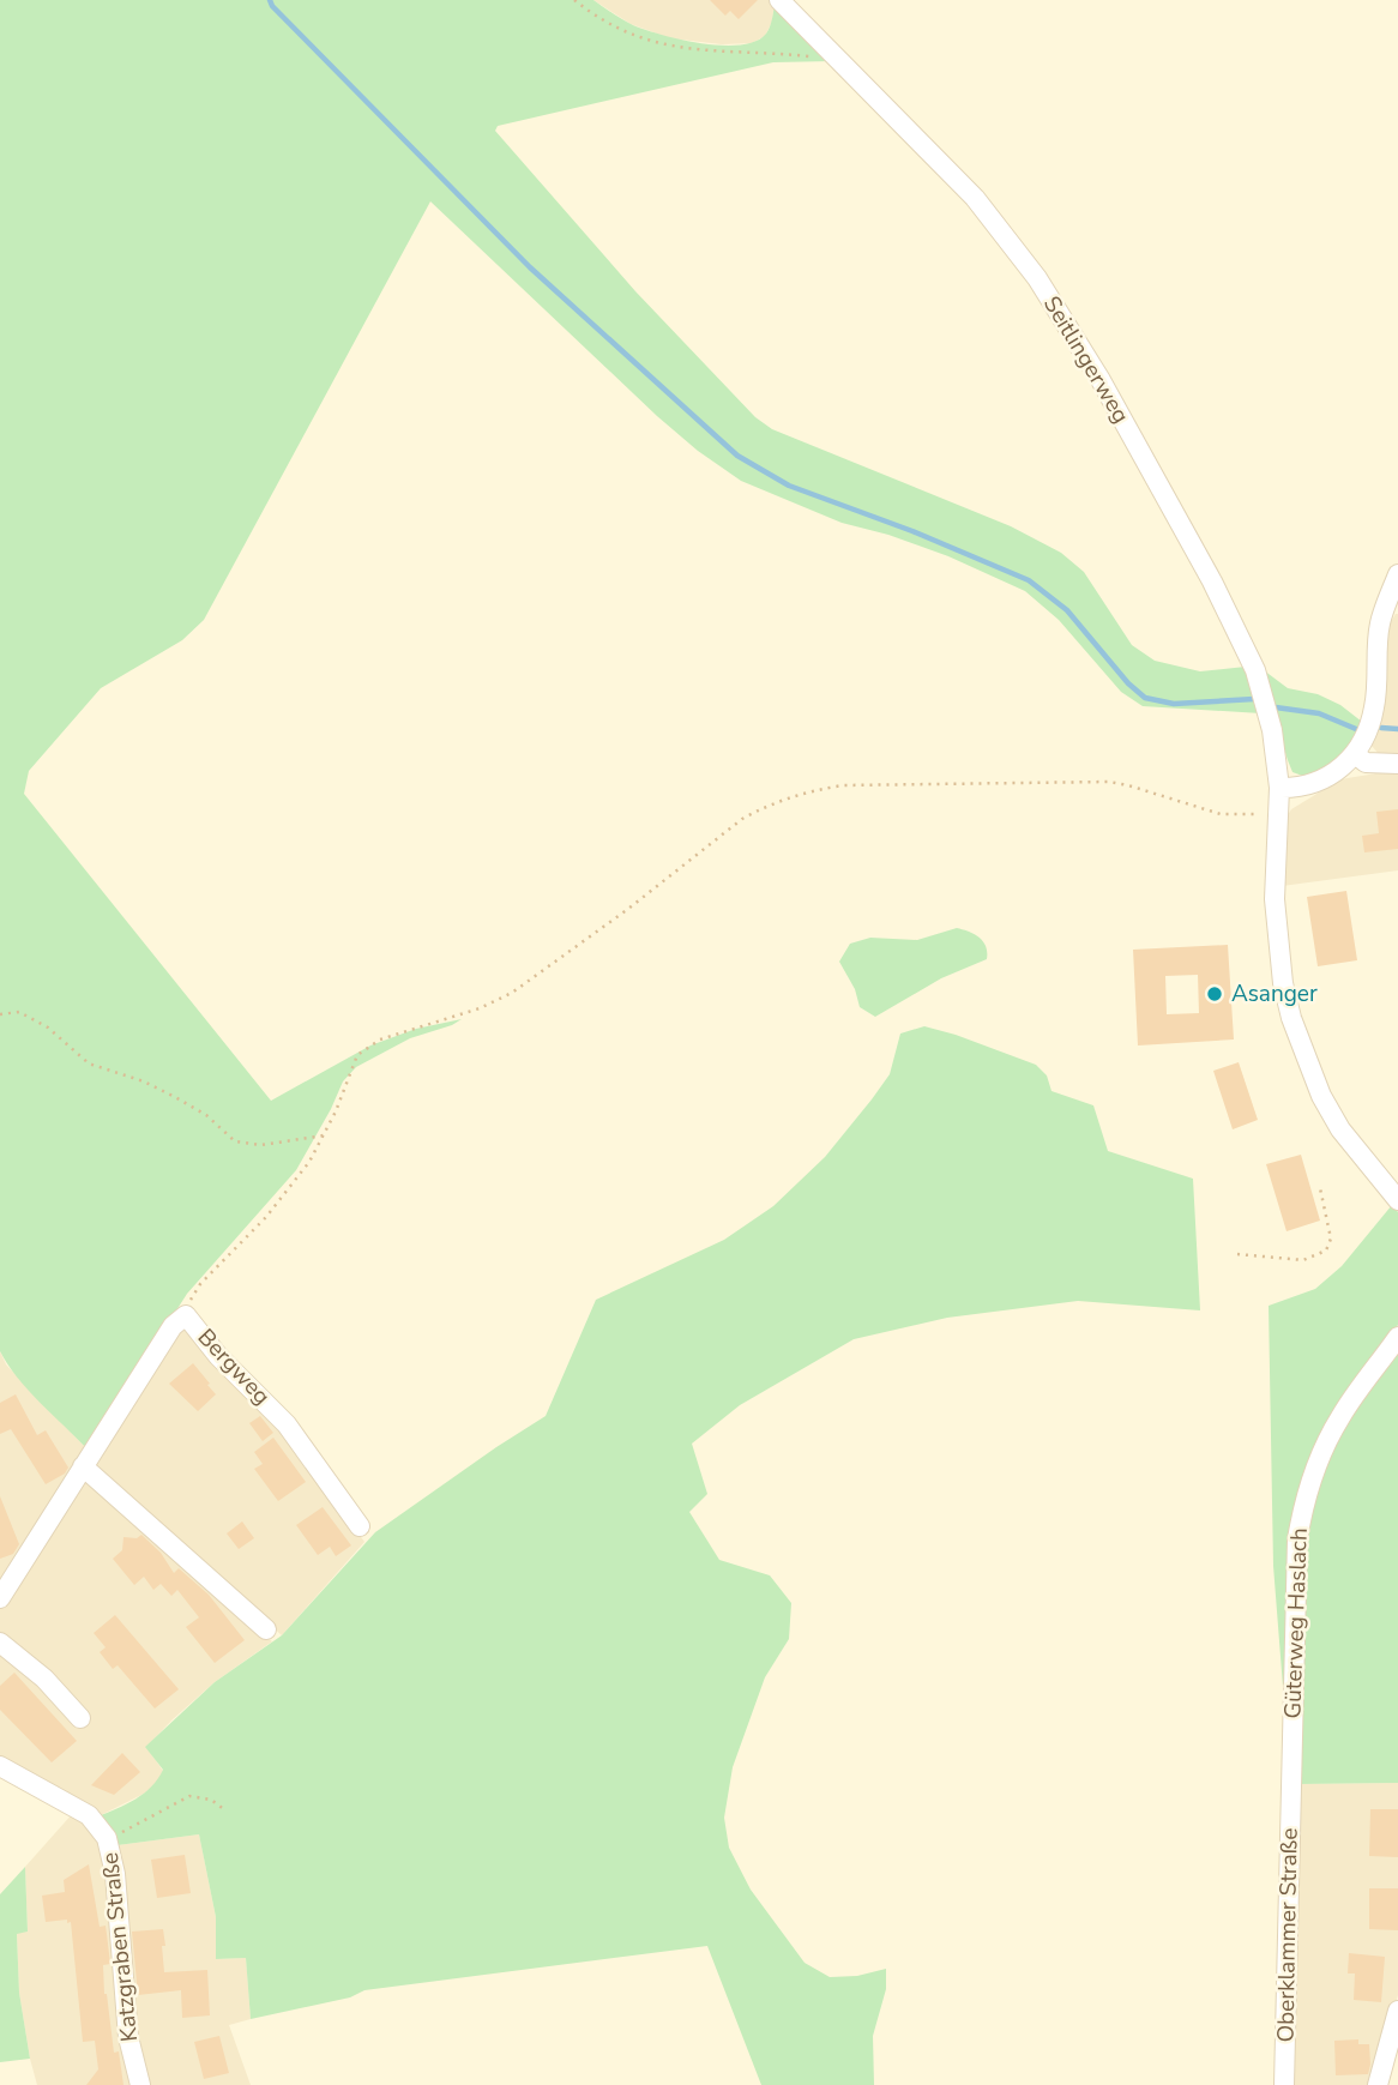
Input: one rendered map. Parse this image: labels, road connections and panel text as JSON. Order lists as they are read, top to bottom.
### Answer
{
  "streets": {
    "street": [
      "Seitlingerweg",
      "Bergweg",
      "Güterweg Haslach",
      "Oberklammer Straße",
      "Katzgraben Straße"
    ]
  },
  "crossings": [
    ["Güterweg Haslach", "Oberklammer Straße"]
  ],
  "places": ["Asanger"]
}
